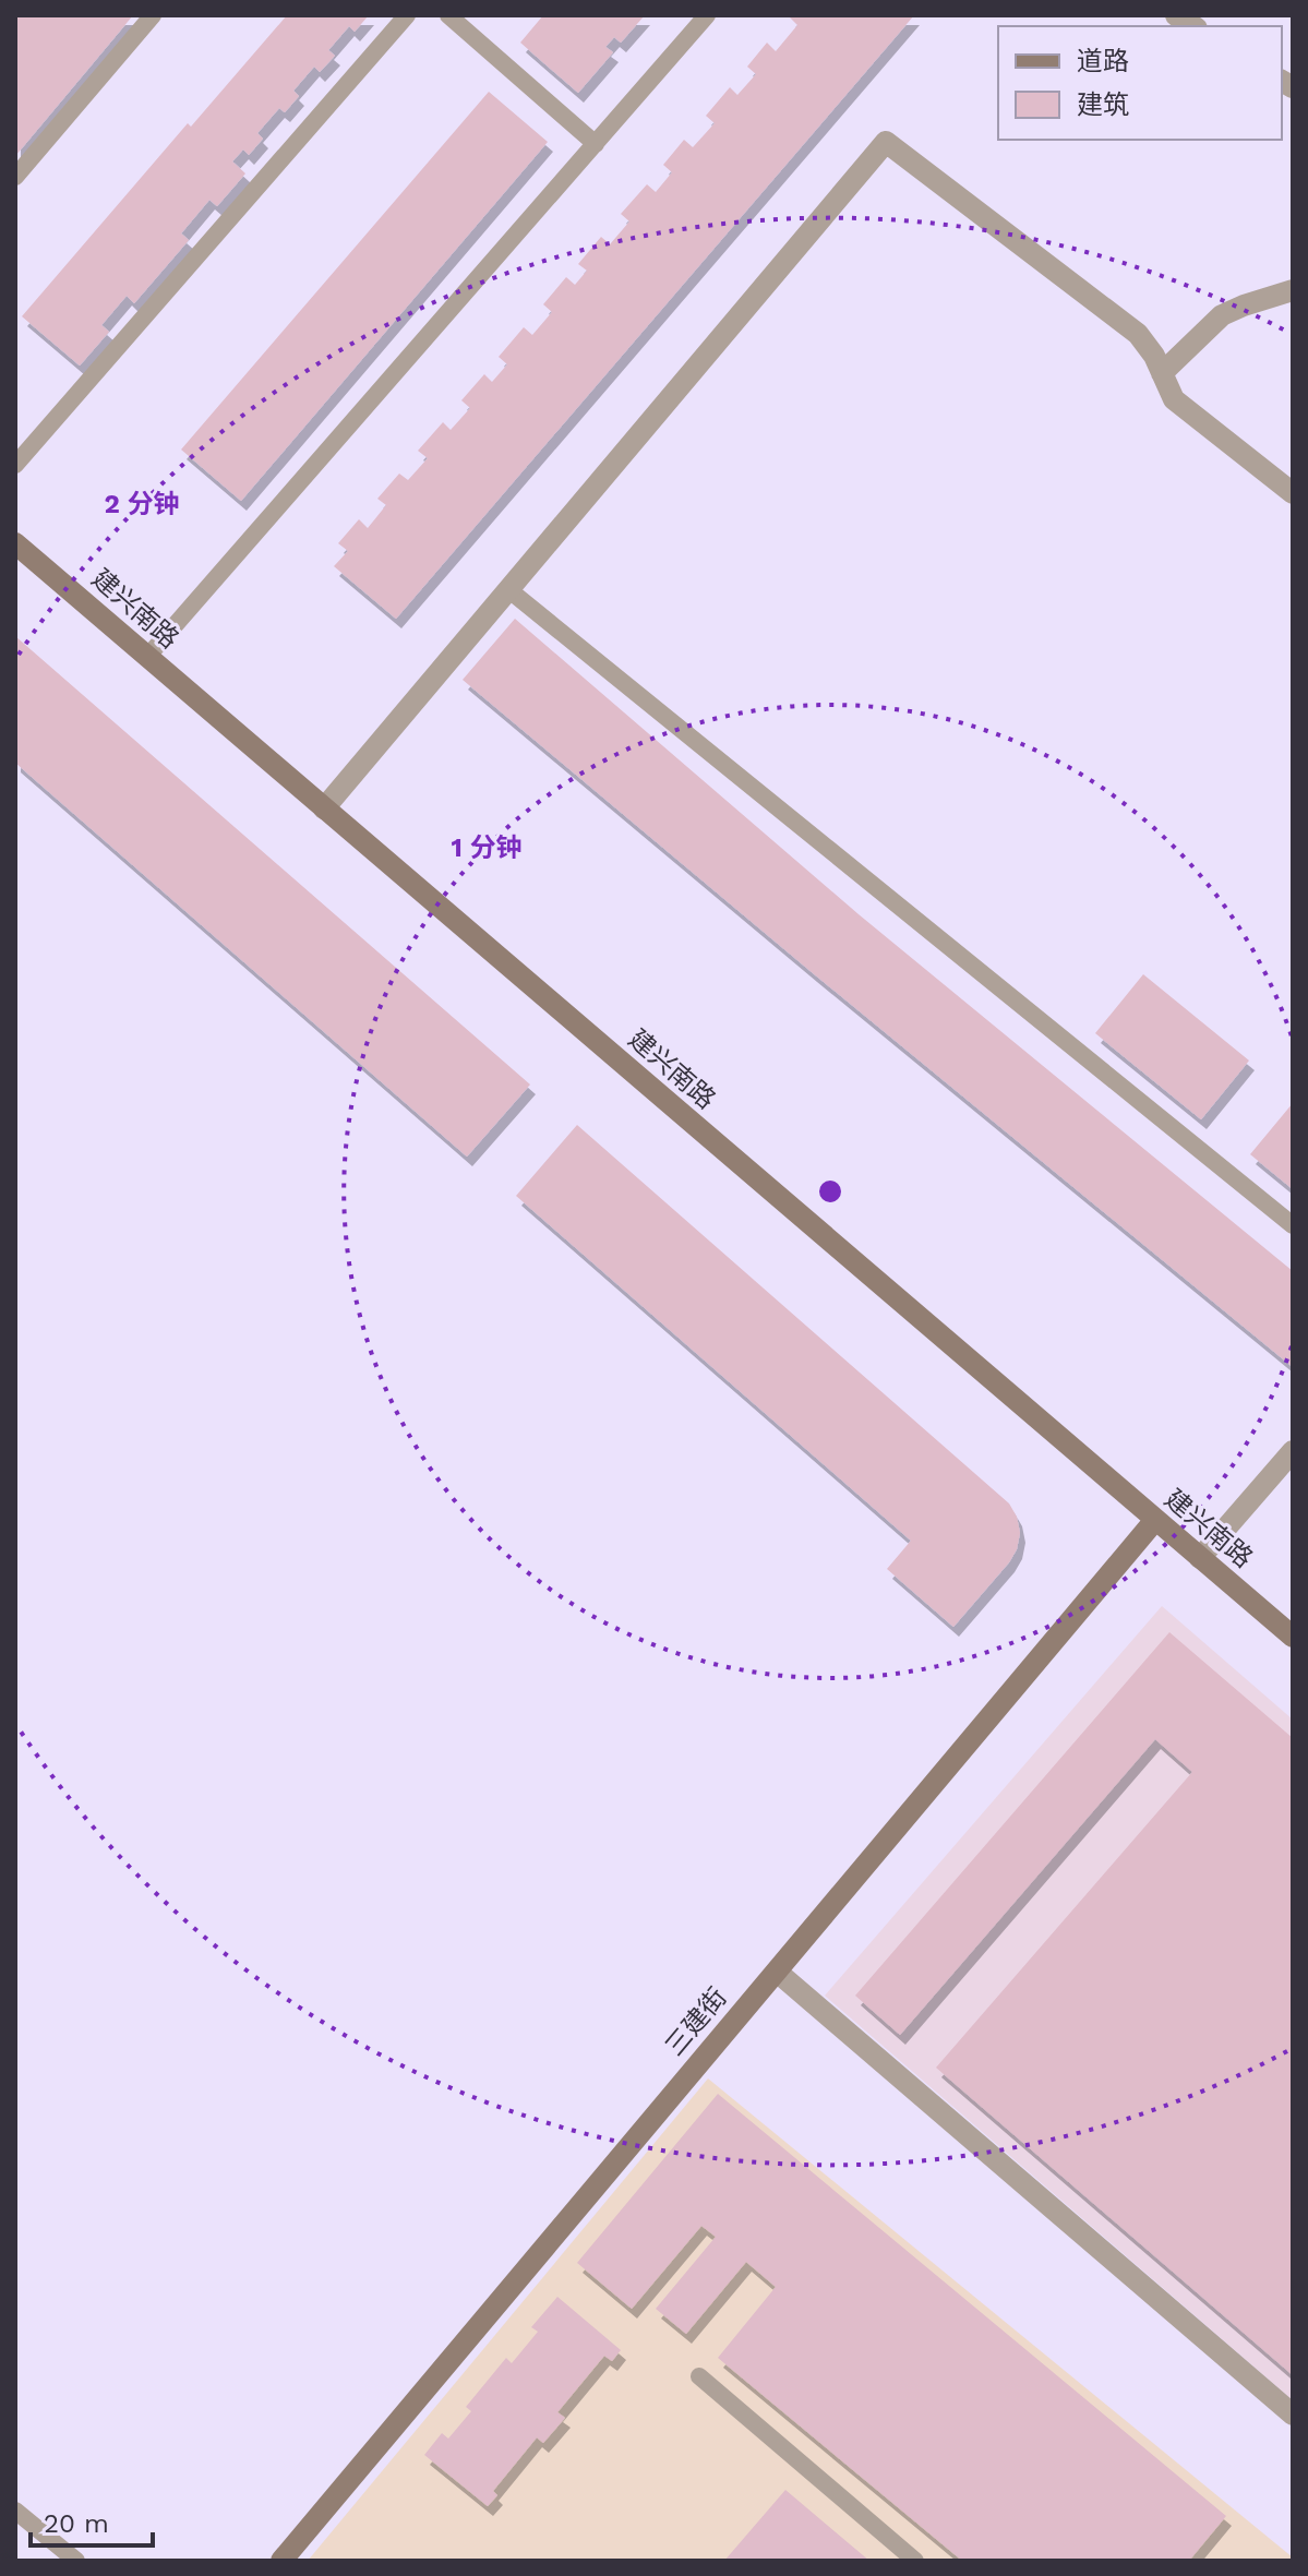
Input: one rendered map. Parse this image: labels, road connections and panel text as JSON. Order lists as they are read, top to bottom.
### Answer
{
  "streets": {
    "street": ["建兴南路", "三建街"]
  },
  "crossings": [
    ["建兴南路", "三建街"]
  ],
  "legend": ["道路", "建筑"],
  "scale_bar": "20 m",
  "rings": ["2 分钟", "1 分钟"]
}
